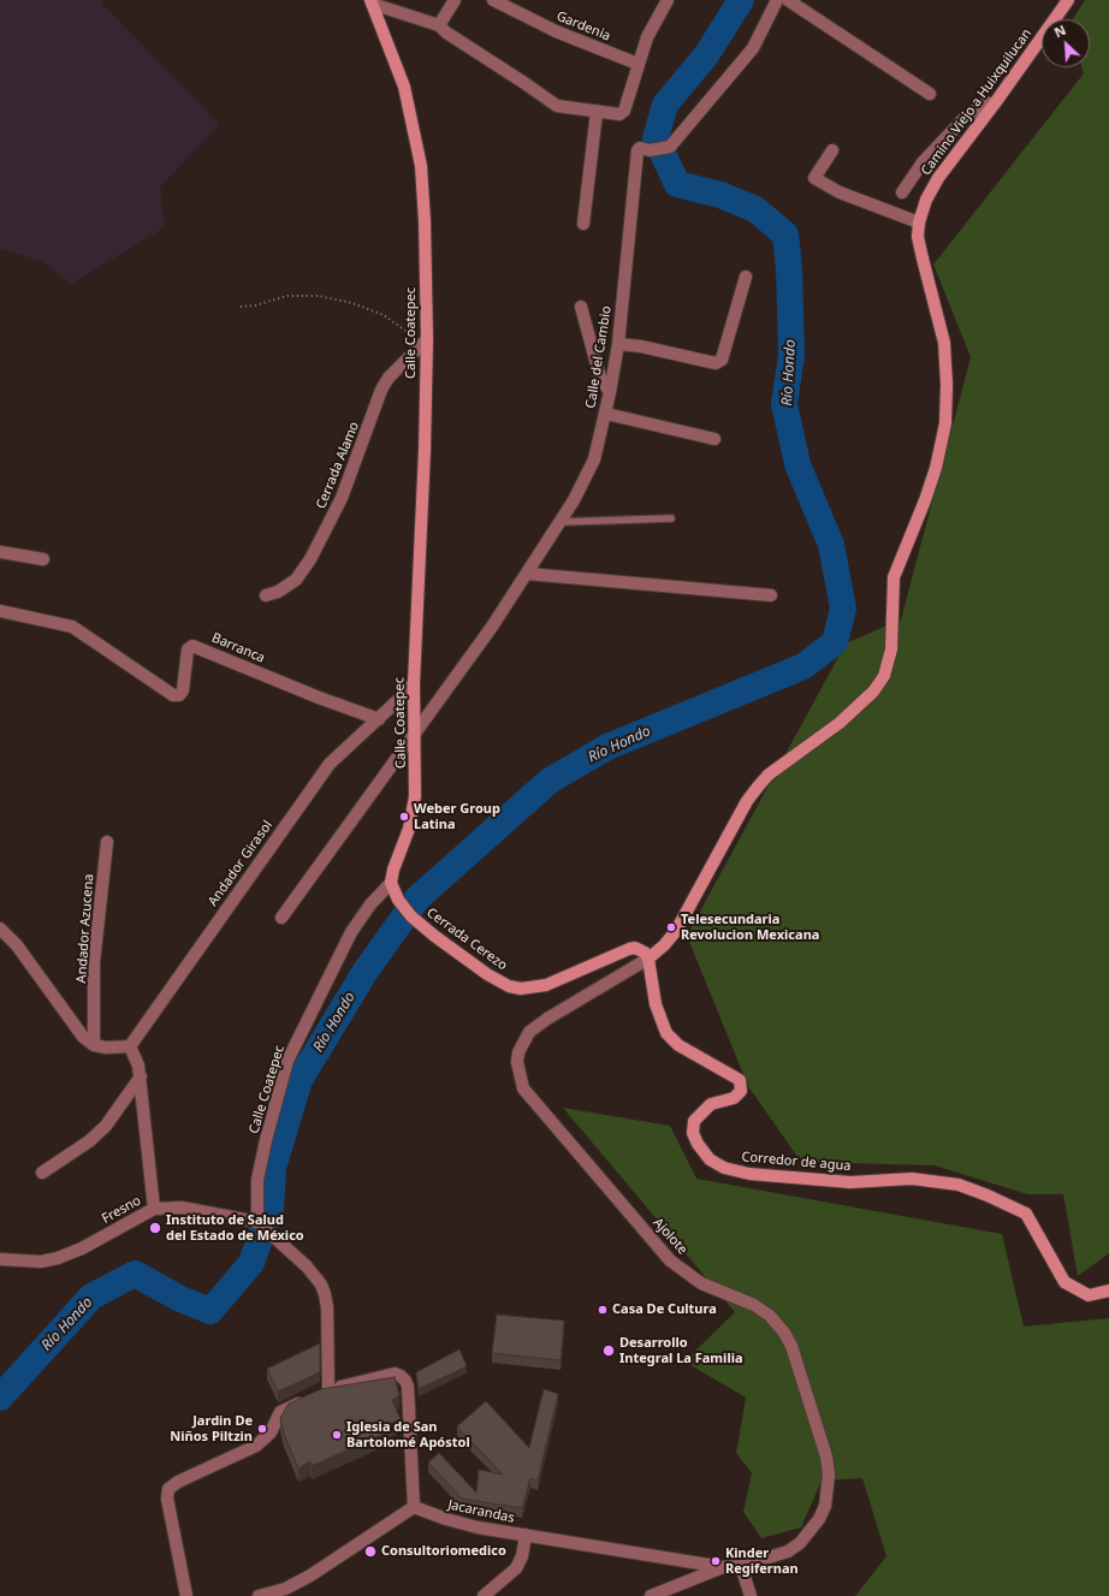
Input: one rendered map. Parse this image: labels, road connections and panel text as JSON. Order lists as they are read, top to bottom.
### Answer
{
  "streets": {
    "main road": [
      "Camino Viejo a Huixquilucan",
      "Calle Coatepec",
      "Cerrada Cerezo",
      "Corredor de agua"
    ],
    "street": [
      "Gardenia",
      "Calle del Cambio",
      "Cerrada Alamo",
      "Barranca",
      "Andador Girasol",
      "Andador Azucena",
      "Fresno",
      "Ajolote",
      "Jacarandas"
    ]
  },
  "crossings": [
    ["Camino Viejo a Huixquilucan", "Cerrada Cerezo"],
    ["Camino Viejo a Huixquilucan", "Corredor de agua"],
    ["Camino Viejo a Huixquilucan", "Ajolote"],
    ["Calle Coatepec", "Calle del Cambio"],
    ["Calle Coatepec", "Cerrada Alamo"],
    ["Calle Coatepec", "Andador Girasol"],
    ["Calle Coatepec", "Cerrada Cerezo"],
    ["Barranca", "Andador Girasol"],
    ["Andador Girasol", "Fresno"],
    ["Cerrada Cerezo", "Corredor de agua"],
    ["Cerrada Cerezo", "Ajolote"],
    ["Corredor de agua", "Ajolote"],
    ["Ajolote", "Jacarandas"]
  ],
  "water": ["Río Hondo"],
  "places": [
    "Weber Group Latina",
    "Telesecundaria Revolucion Mexicana",
    "Instituto de Salud del Estado de México",
    "Casa De Cultura",
    "Desarrollo Integral La Familia",
    "Jardin De Niños Piltzin",
    "Iglesia de San Bartolomé Apóstol",
    "Consultoriomedico",
    "Kinder Regifernan"
  ],
  "north": "top left"
}
